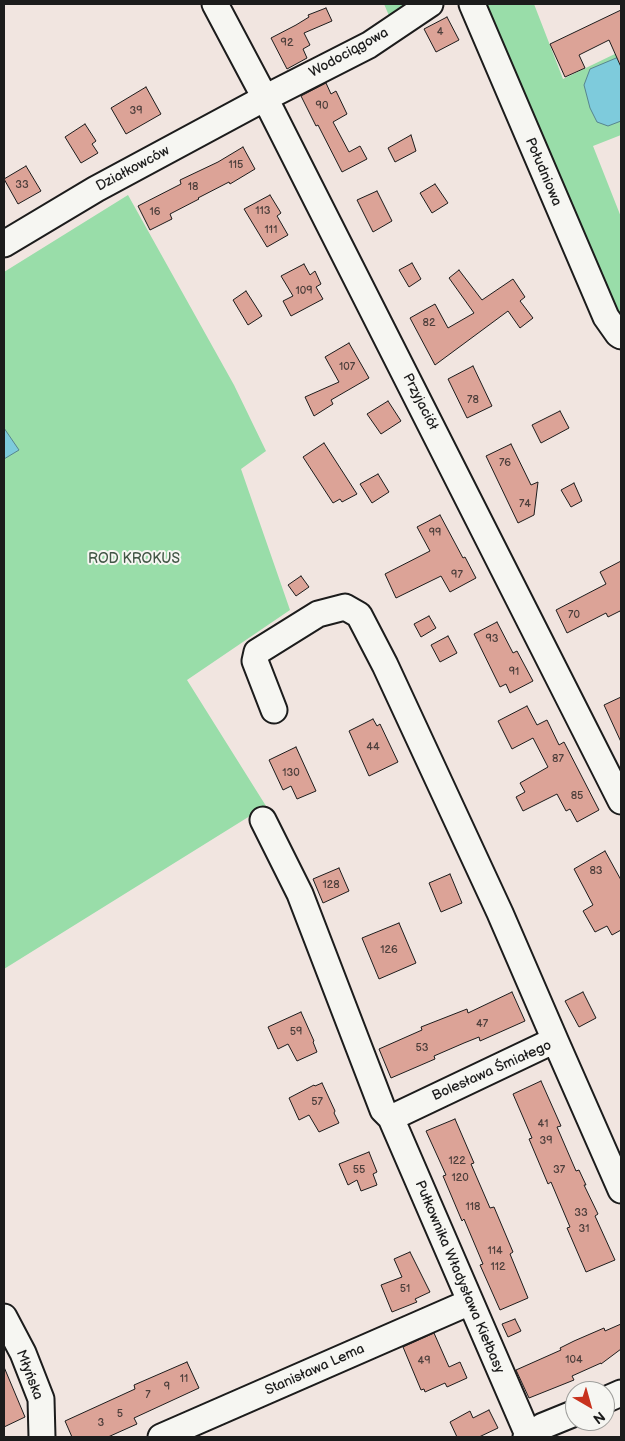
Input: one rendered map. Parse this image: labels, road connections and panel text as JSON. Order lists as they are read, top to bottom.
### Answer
{
  "streets": {
    "street": [
      "Wodociągowa",
      "Działkowców",
      "Południowa",
      "Przyjaciół",
      "Bolesława Śmiałego",
      "Pułkownika Władysława Kiełbasy",
      "Stanisława Lema",
      "Młyńska"
    ]
  },
  "crossings": [
    ["Wodociągowa", "Działkowców"],
    ["Wodociągowa", "Przyjaciół"],
    ["Działkowców", "Przyjaciół"],
    ["Bolesława Śmiałego", "Pułkownika Władysława Kiełbasy"],
    ["Pułkownika Władysława Kiełbasy", "Stanisława Lema"]
  ],
  "parks": ["ROD KROKUS"],
  "house_numbers": [
    "4",
    "92",
    "90",
    "39",
    "115",
    "33",
    "18",
    "113",
    "16",
    "111",
    "109",
    "82",
    "107",
    "78",
    "76",
    "74",
    "99",
    "97",
    "70",
    "93",
    "91",
    "44",
    "87",
    "130",
    "85",
    "83",
    "128",
    "126",
    "47",
    "59",
    "53",
    "57",
    "41",
    "39",
    "122",
    "55",
    "37",
    "120",
    "118",
    "33",
    "31",
    "114",
    "112",
    "51",
    "104",
    "49",
    "11",
    "9",
    "7",
    "5",
    "3"
  ],
  "north": "bottom right"
}
